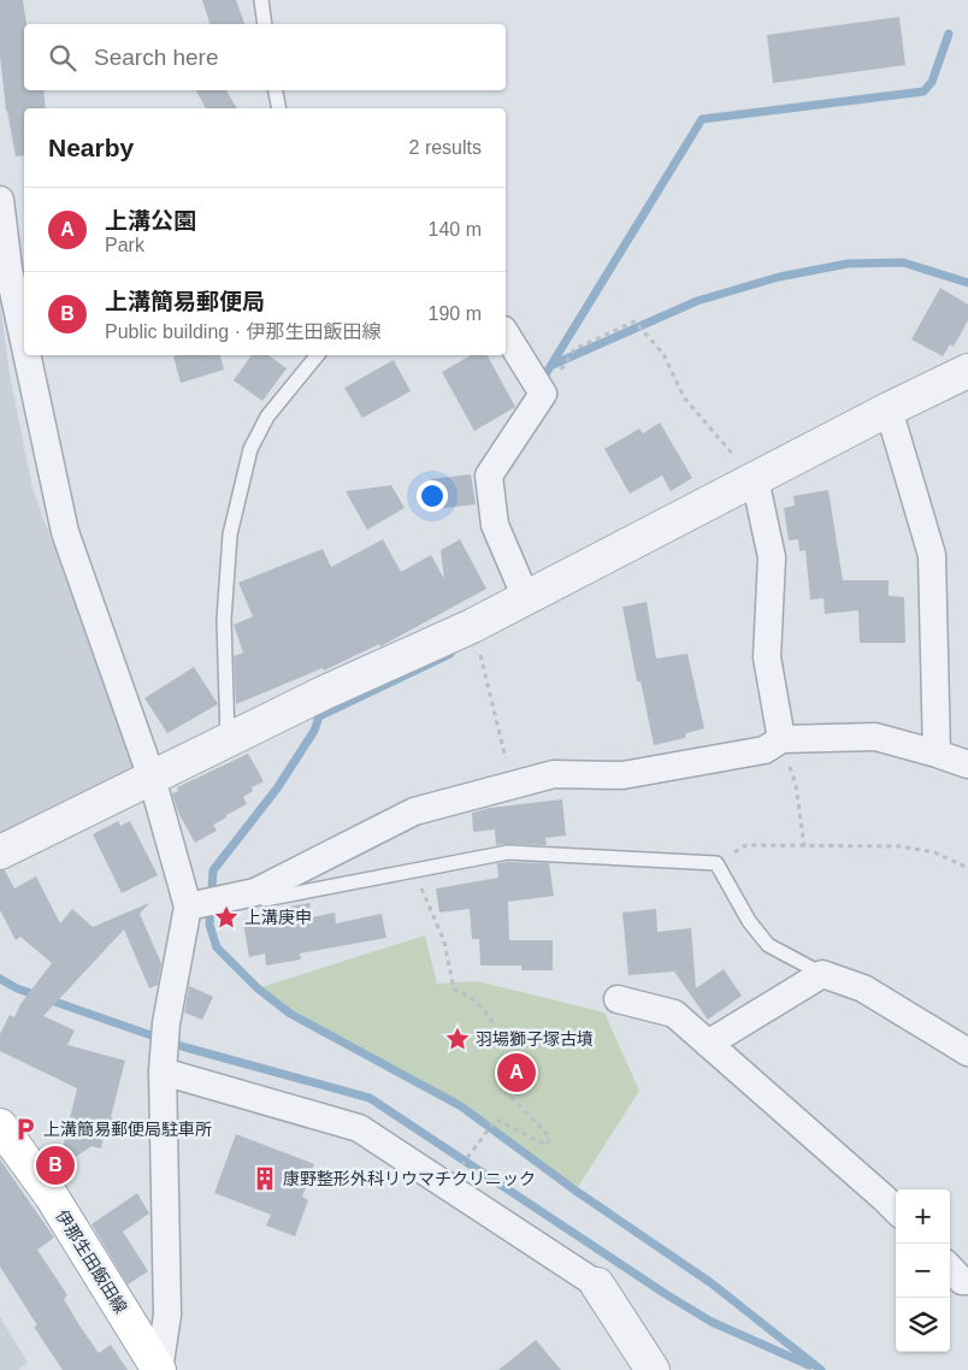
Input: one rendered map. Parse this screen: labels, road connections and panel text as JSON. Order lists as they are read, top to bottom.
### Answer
{
  "streets": {
    "main road": ["伊那生田飯田線"]
  },
  "places": {
    "place": ["上溝庚申", "羽場獅子塚古墳"],
    "parking": ["上溝簡易郵便局駐車所"],
    "building": ["康野整形外科リウマチクリニック"]
  },
  "page": {
    "search": "Search here",
    "heading": ["Nearby", "2 results"],
    "list": [
      {
        "mark": "A",
        "name": "上溝公園",
        "note": "Park",
        "value": "140 m"
      },
      {
        "mark": "B",
        "name": "上溝簡易郵便局",
        "note": "Public building · 伊那生田飯田線",
        "value": "190 m"
      }
    ],
    "pins": ["A", "B"],
    "map_buttons": ["+", "−"]
  }
}
